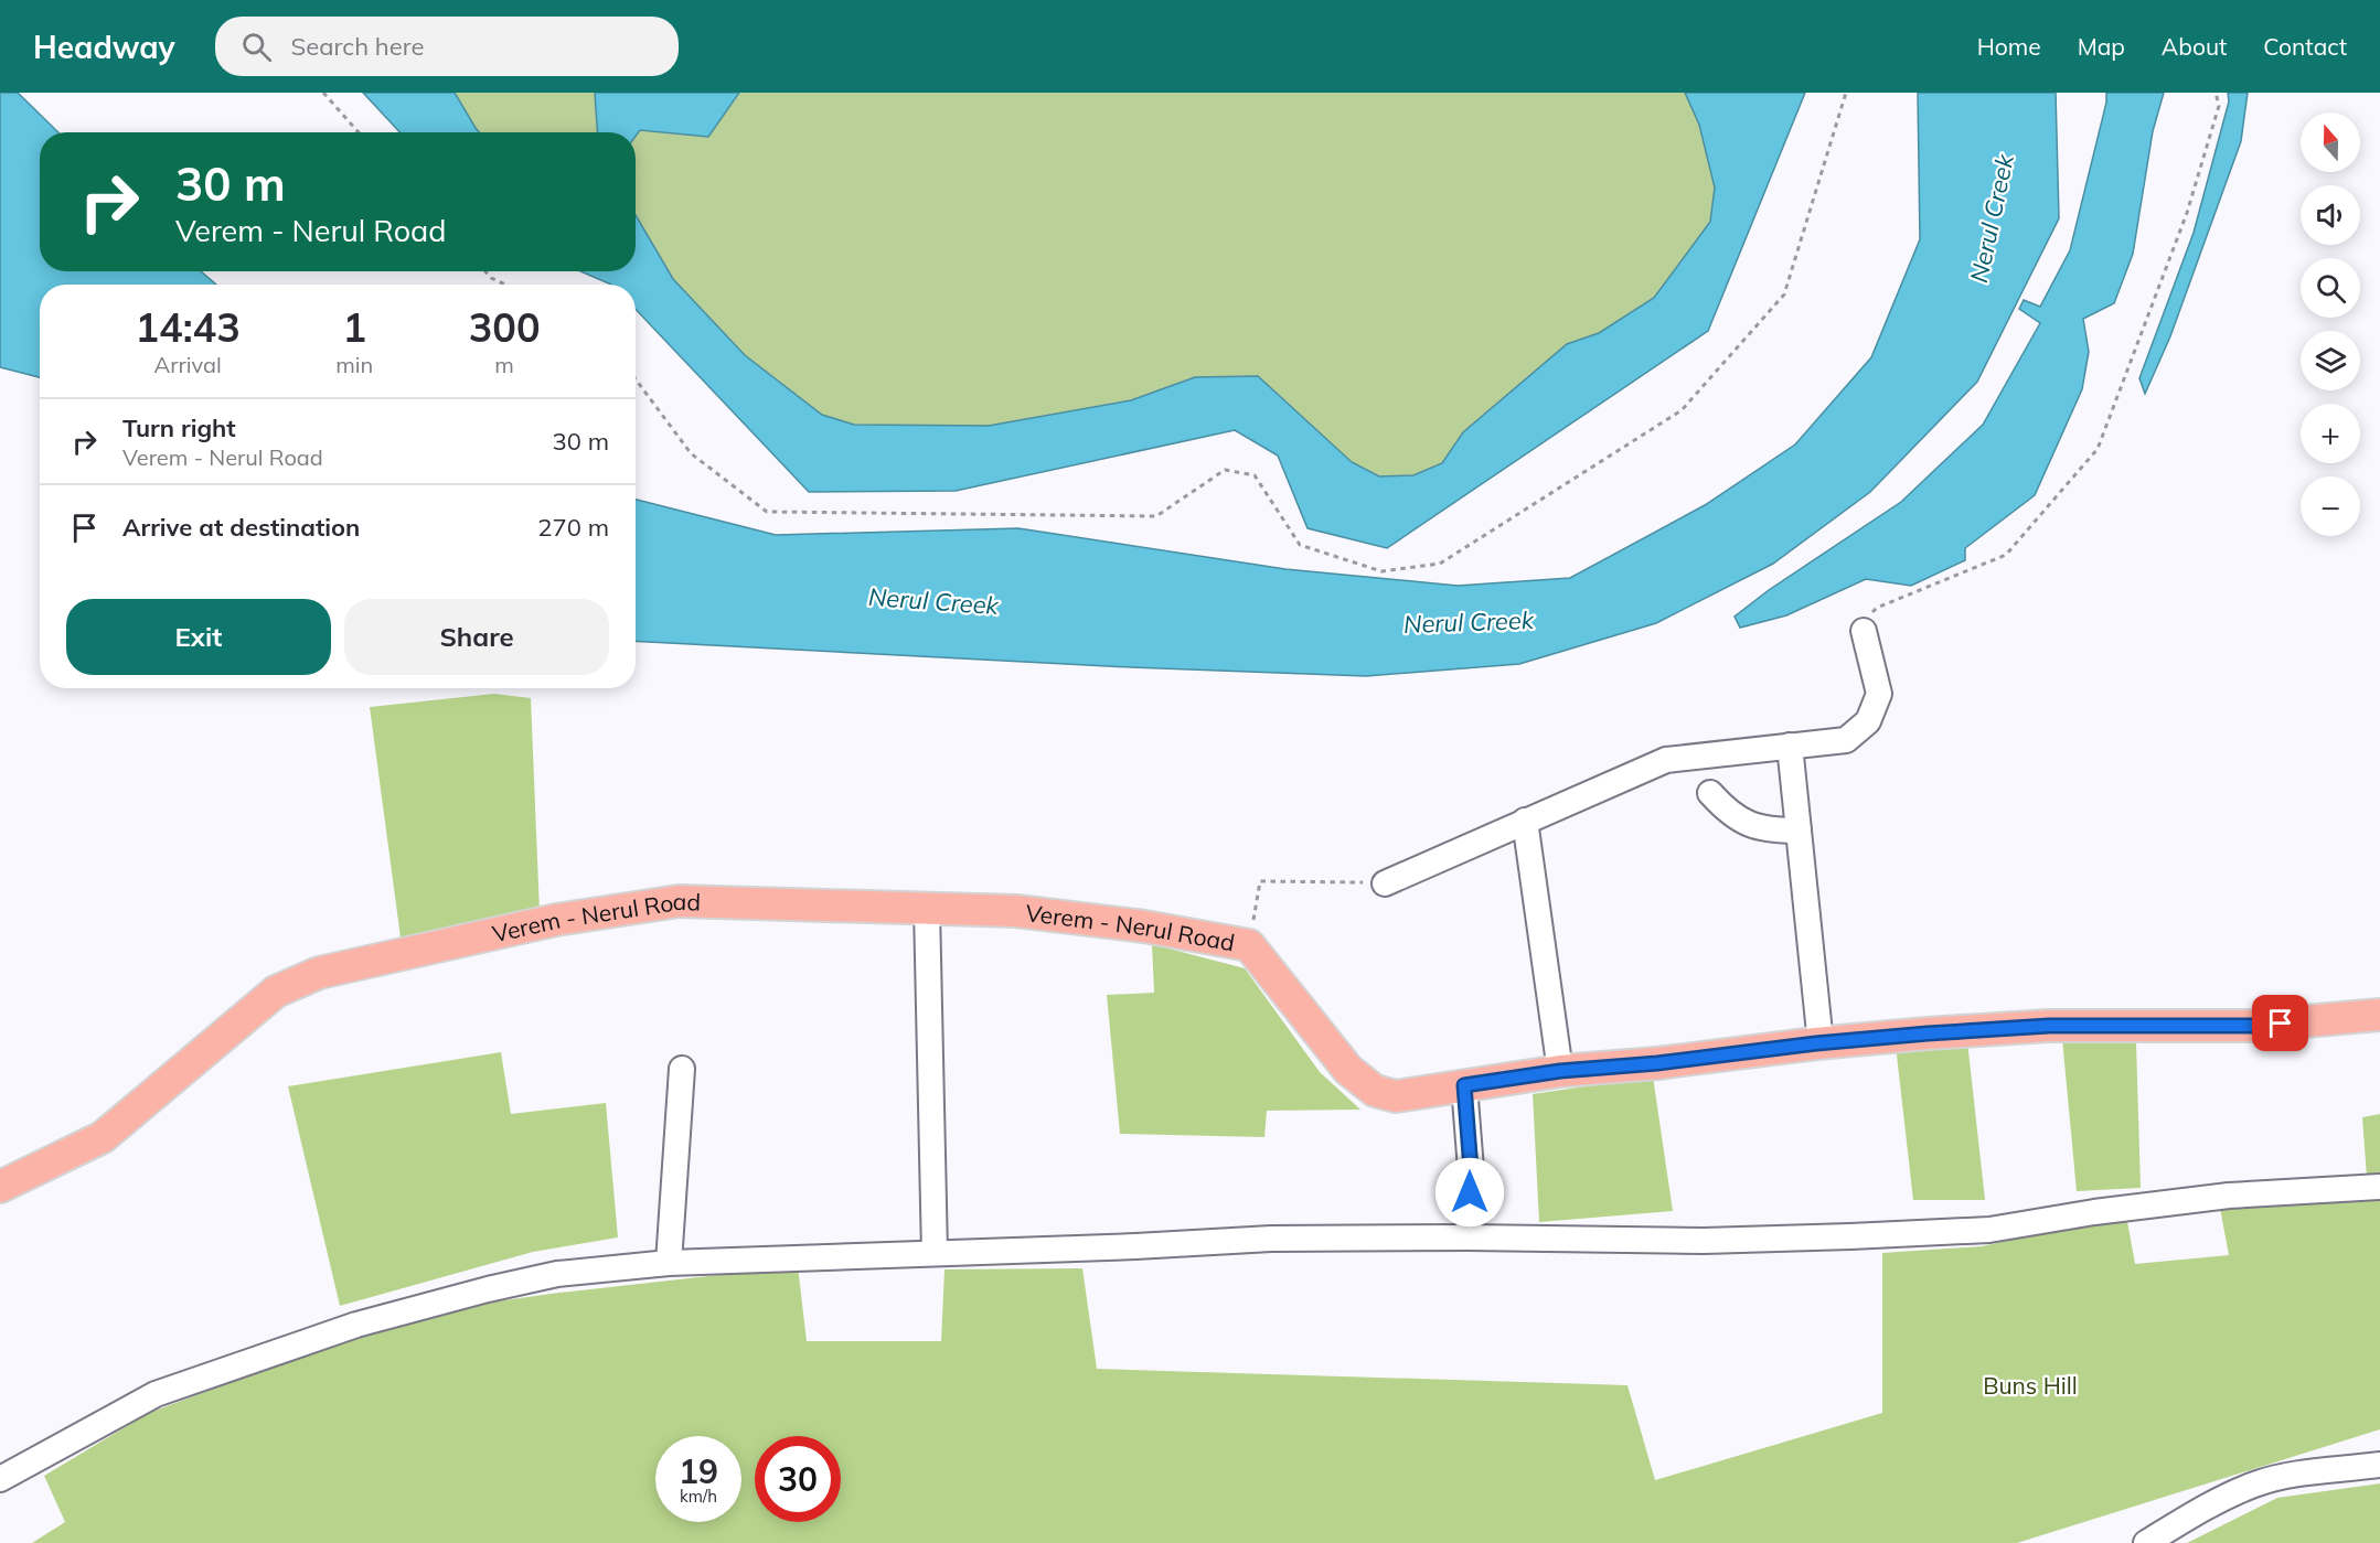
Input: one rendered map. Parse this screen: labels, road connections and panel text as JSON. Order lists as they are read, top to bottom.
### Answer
{
  "streets": {
    "main road": ["Verem - Nerul Road"]
  },
  "water": ["Nerul Creek"],
  "parks": ["Buns Hill"],
  "north": "top",
  "page": {
    "header": "Headway",
    "search": "Search here",
    "nav": [
      "Home",
      "Map",
      "About",
      "Contact"
    ],
    "map_buttons": ["+", "−"],
    "turn": ["30 m", "Verem - Nerul Road"],
    "eta": [
      "14:43",
      "Arrival",
      "1",
      "min",
      "300",
      "m"
    ],
    "list": [
      {
        "name": "Turn right",
        "note": "Verem - Nerul Road",
        "value": "30 m"
      },
      {
        "name": "Arrive at destination",
        "value": "270 m"
      }
    ],
    "buttons": ["Exit", "Share"],
    "speed": "19 km/h",
    "limit": "30"
  }
}
